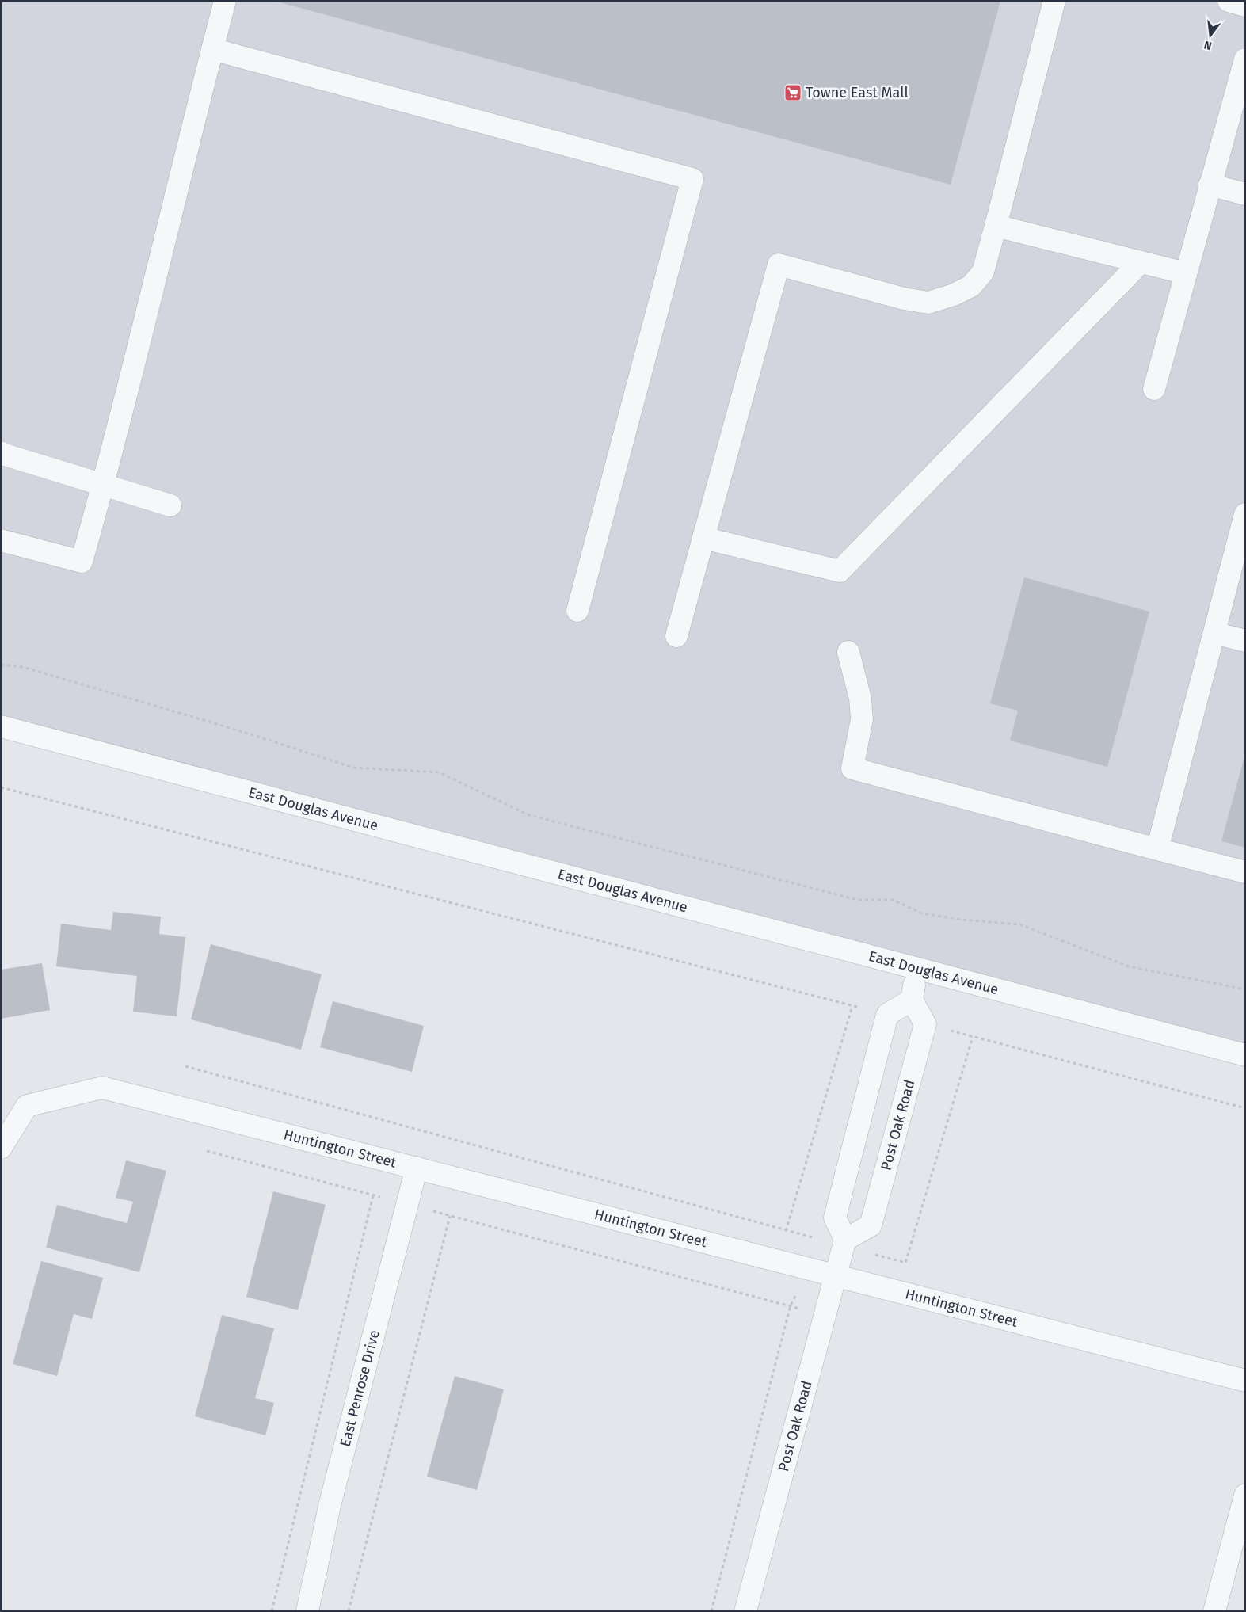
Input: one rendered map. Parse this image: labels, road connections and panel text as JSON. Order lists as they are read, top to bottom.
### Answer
{
  "streets": {
    "street": [
      "East Douglas Avenue",
      "Post Oak Road",
      "Huntington Street",
      "East Penrose Drive"
    ]
  },
  "crossings": [
    ["Post Oak Road", "Huntington Street"],
    ["Huntington Street", "East Penrose Drive"]
  ],
  "places": {
    "supermarket": ["Towne East Mall"]
  },
  "north": "bottom"
}
